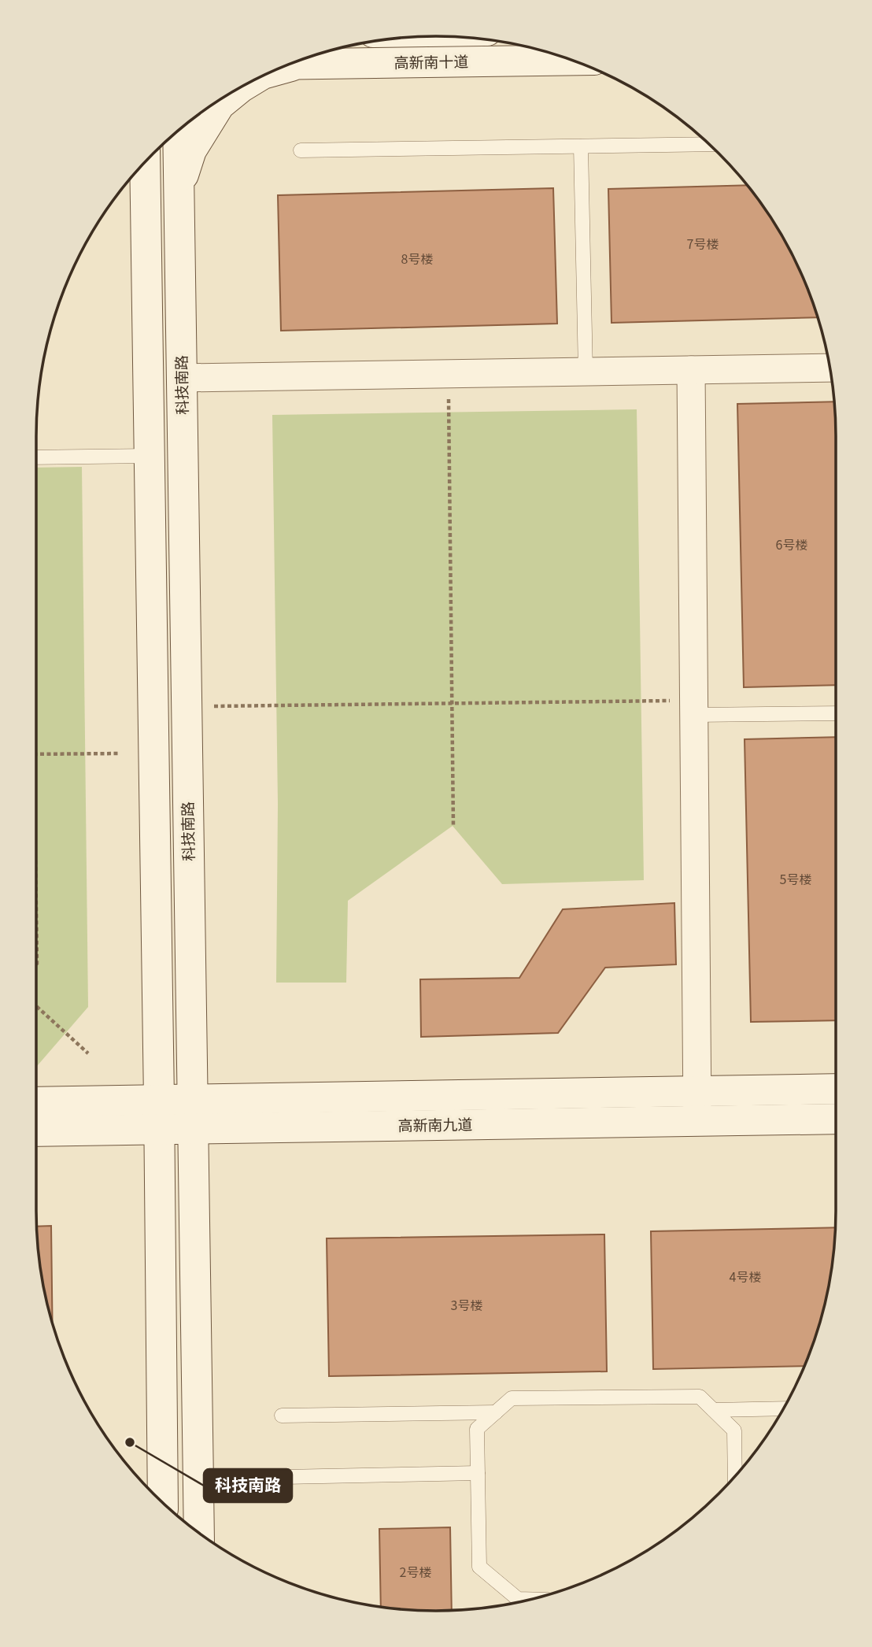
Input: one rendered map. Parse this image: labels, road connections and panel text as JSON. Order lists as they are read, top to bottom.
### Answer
{
  "streets": {
    "main road": ["高新南十道", "科技南路", "高新南九道"]
  },
  "crossings": [
    ["科技南路", "高新南九道"]
  ],
  "places": ["科技南路"],
  "house_numbers": [
    "7号楼",
    "8号楼",
    "6号楼",
    "5号楼",
    "4号楼",
    "3号楼",
    "2号楼"
  ]
}
